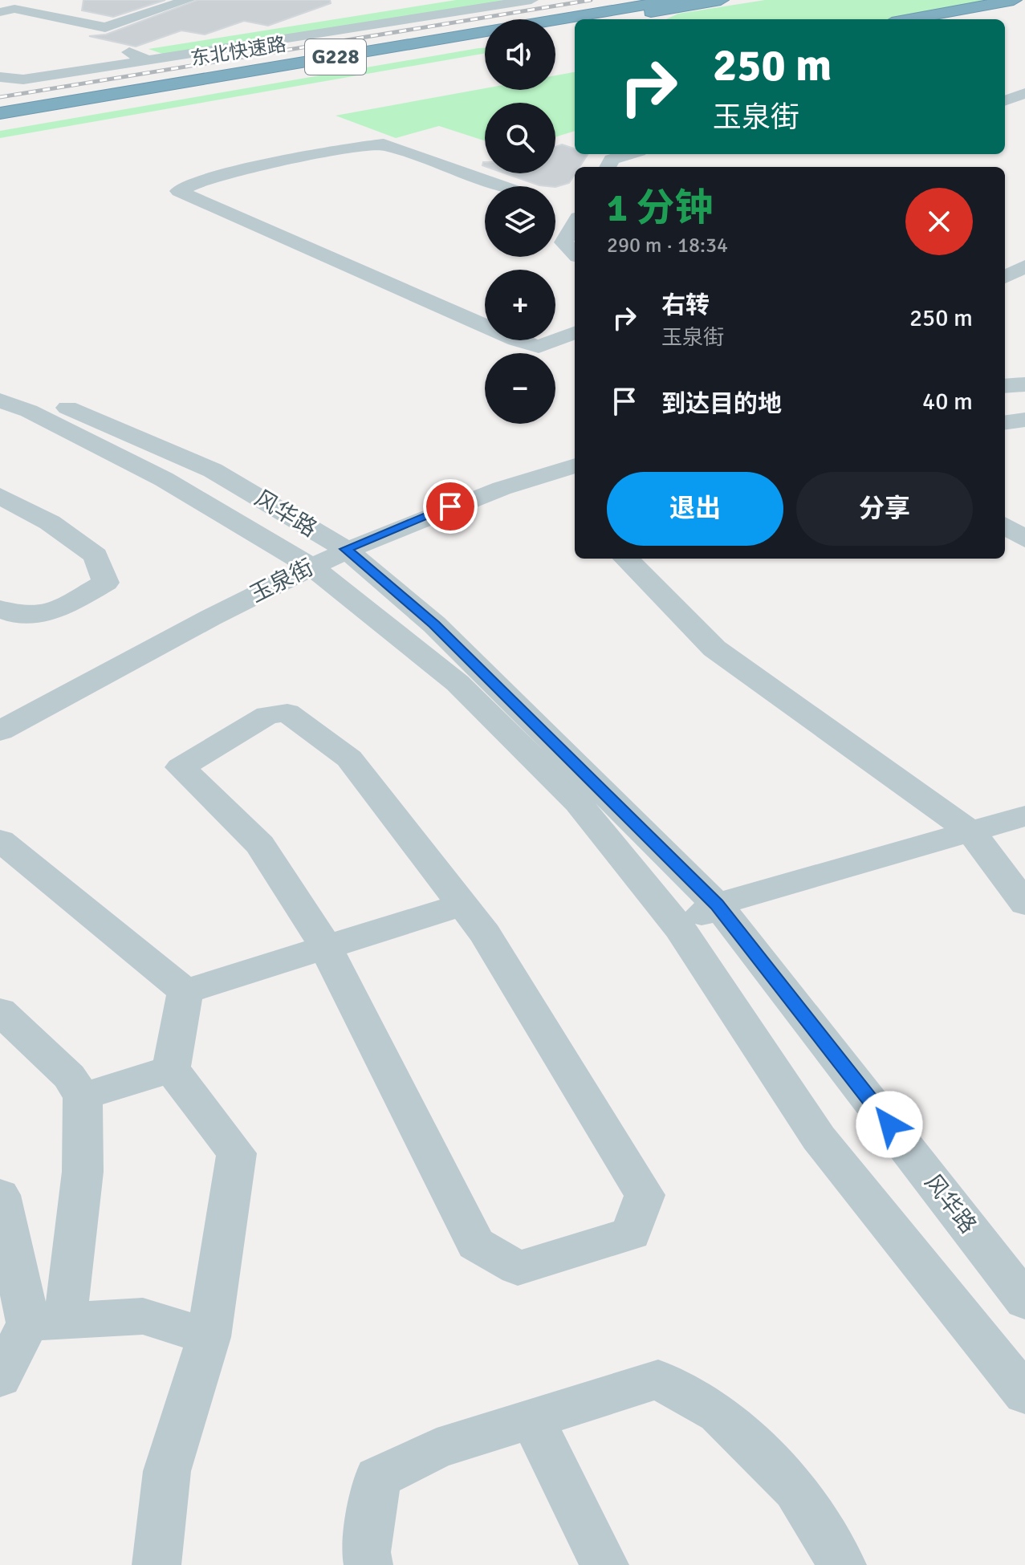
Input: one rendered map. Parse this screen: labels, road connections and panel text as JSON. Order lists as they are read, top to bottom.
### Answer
{
  "streets": {
    "highway": ["东北快速路", "G228"],
    "street": ["风华路", "玉泉街"]
  },
  "crossings": [
    ["风华路", "玉泉街"]
  ],
  "page": {
    "map_buttons": ["+", "−"],
    "turn": ["250 m", "玉泉街"],
    "heading": ["1 分钟", "290 m · 18:34"],
    "list": [
      {
        "name": "右转",
        "note": "玉泉街",
        "value": "250 m"
      },
      {
        "name": "到达目的地",
        "value": "40 m"
      }
    ],
    "buttons": ["退出", "分享"]
  }
}
